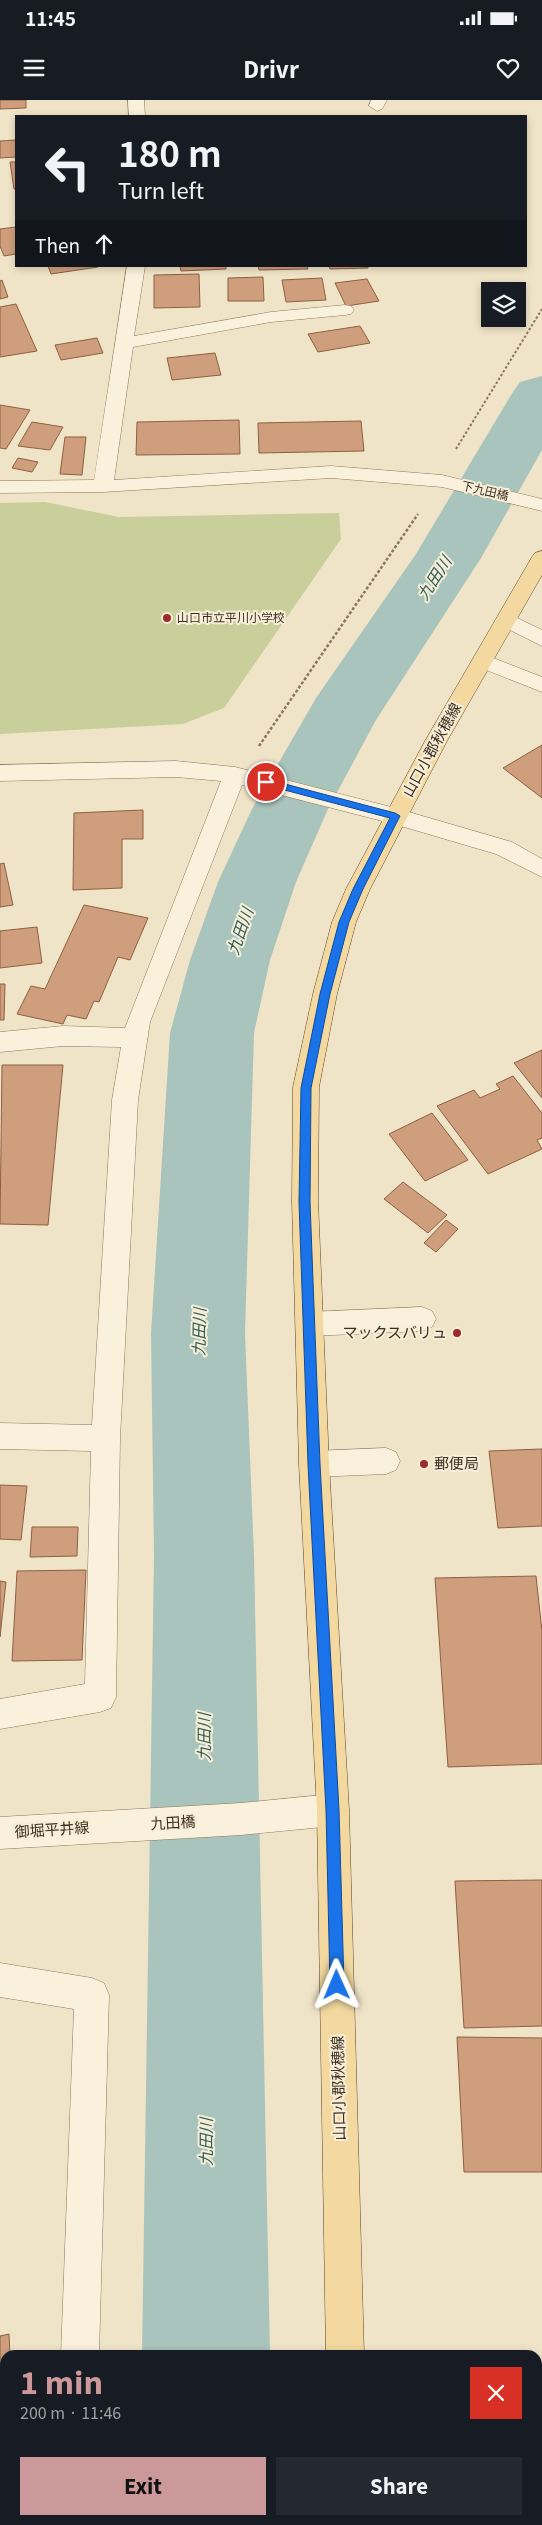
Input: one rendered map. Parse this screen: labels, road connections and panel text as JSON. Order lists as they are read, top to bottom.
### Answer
{
  "streets": {
    "main road": ["山口小郡秋穂線"],
    "street": ["下九田橋", "九田橋", "御堀平井線"]
  },
  "crossings": [
    ["山口小郡秋穂線", "九田橋"],
    ["九田橋", "御堀平井線"]
  ],
  "water": ["九田川"],
  "places": ["山口市立平川小学校", "マックスバリュ", "郵便局"],
  "page": {
    "status": "11:45",
    "header": "Drivr",
    "turn": ["180 m", "Turn left"],
    "then": "Then",
    "heading": ["1 min", "200 m · 11:46"],
    "buttons": ["Exit", "Share"]
  }
}
